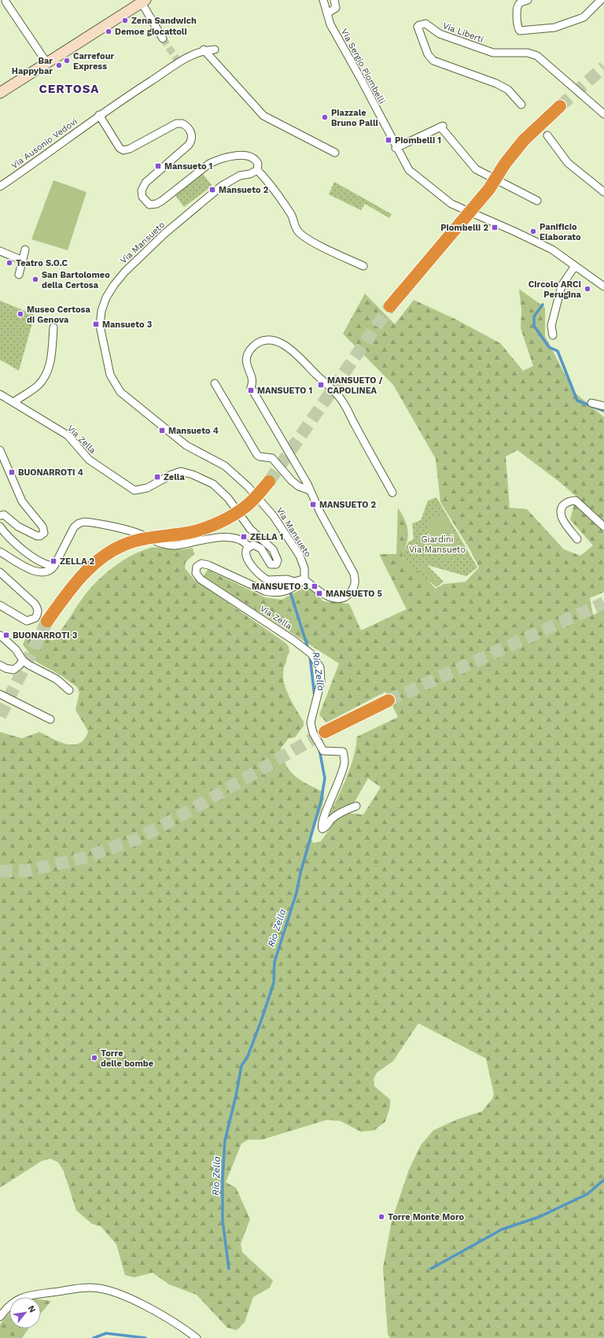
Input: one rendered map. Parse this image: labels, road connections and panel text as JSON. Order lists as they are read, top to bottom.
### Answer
{
  "streets": {
    "street": [
      "Via Liberti",
      "Via Sergio Piombelli",
      "Via Ausonio Vedovi",
      "Via Mansueto",
      "Via Zella"
    ]
  },
  "crossings": [
    ["Via Mansueto", "Via Zella"]
  ],
  "districts": ["CERTOSA"],
  "water": ["Rio Zella"],
  "parks": ["Giardini Via Mansueto"],
  "places": {
    "other": [
      "Zena Sandwich",
      "Demoe giocattoli",
      "Carrefour Express",
      "Bar Happybar",
      "Piazzale Bruno Palli",
      "Panificio Elaborato",
      "Teatro S.O.C",
      "San Bartolomeo della Certosa",
      "Circolo ARCI Perugina",
      "Museo Certosa di Genova",
      "Torre delle bombe",
      "Torre Monte Moro"
    ],
    "transit": [
      "Piombelli 1",
      "Mansueto 1",
      "Mansueto 2",
      "Piombelli 2",
      "Mansueto 3",
      "MANSUETO / CAPOLINEA",
      "MANSUETO 1",
      "Mansueto 4",
      "BUONARROTI 4",
      "Zella",
      "MANSUETO 2",
      "ZELLA 1",
      "ZELLA 2",
      "MANSUETO 3",
      "MANSUETO 5",
      "BUONARROTI 3"
    ]
  },
  "north": "top right"
}
